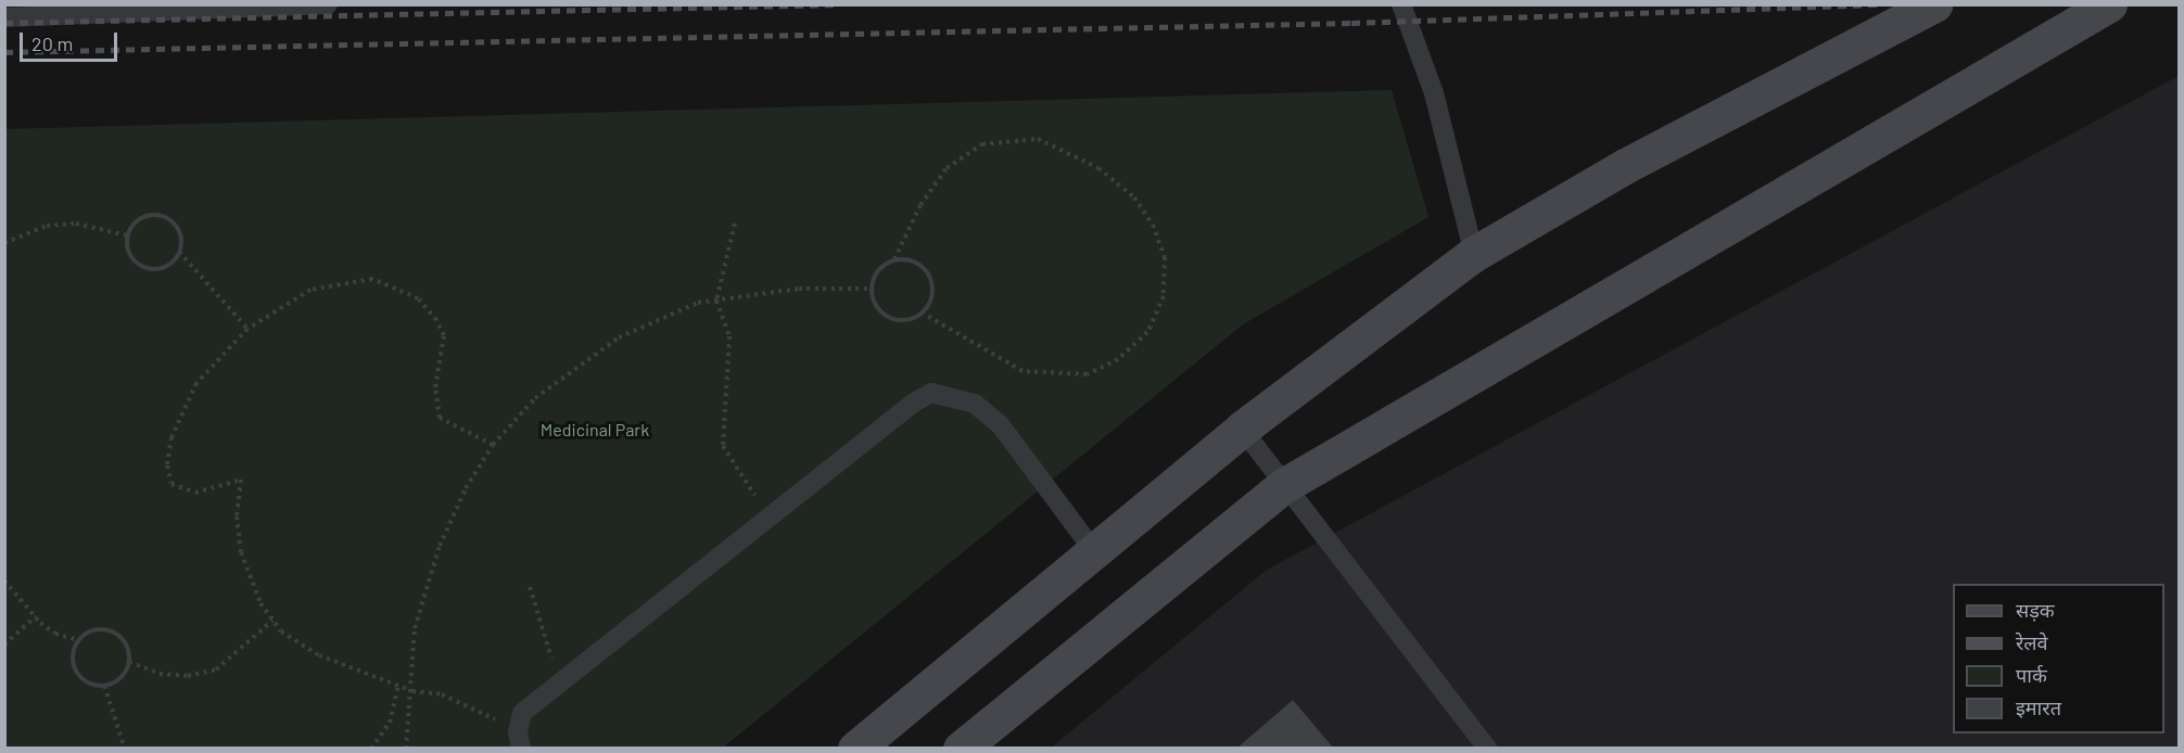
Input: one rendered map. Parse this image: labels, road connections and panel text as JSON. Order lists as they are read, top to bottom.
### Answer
{
  "parks": ["Medicinal Park"],
  "legend": [
    "सड़क",
    "रेलवे",
    "पार्क",
    "इमारत"
  ],
  "scale_bar": "20 m"
}
